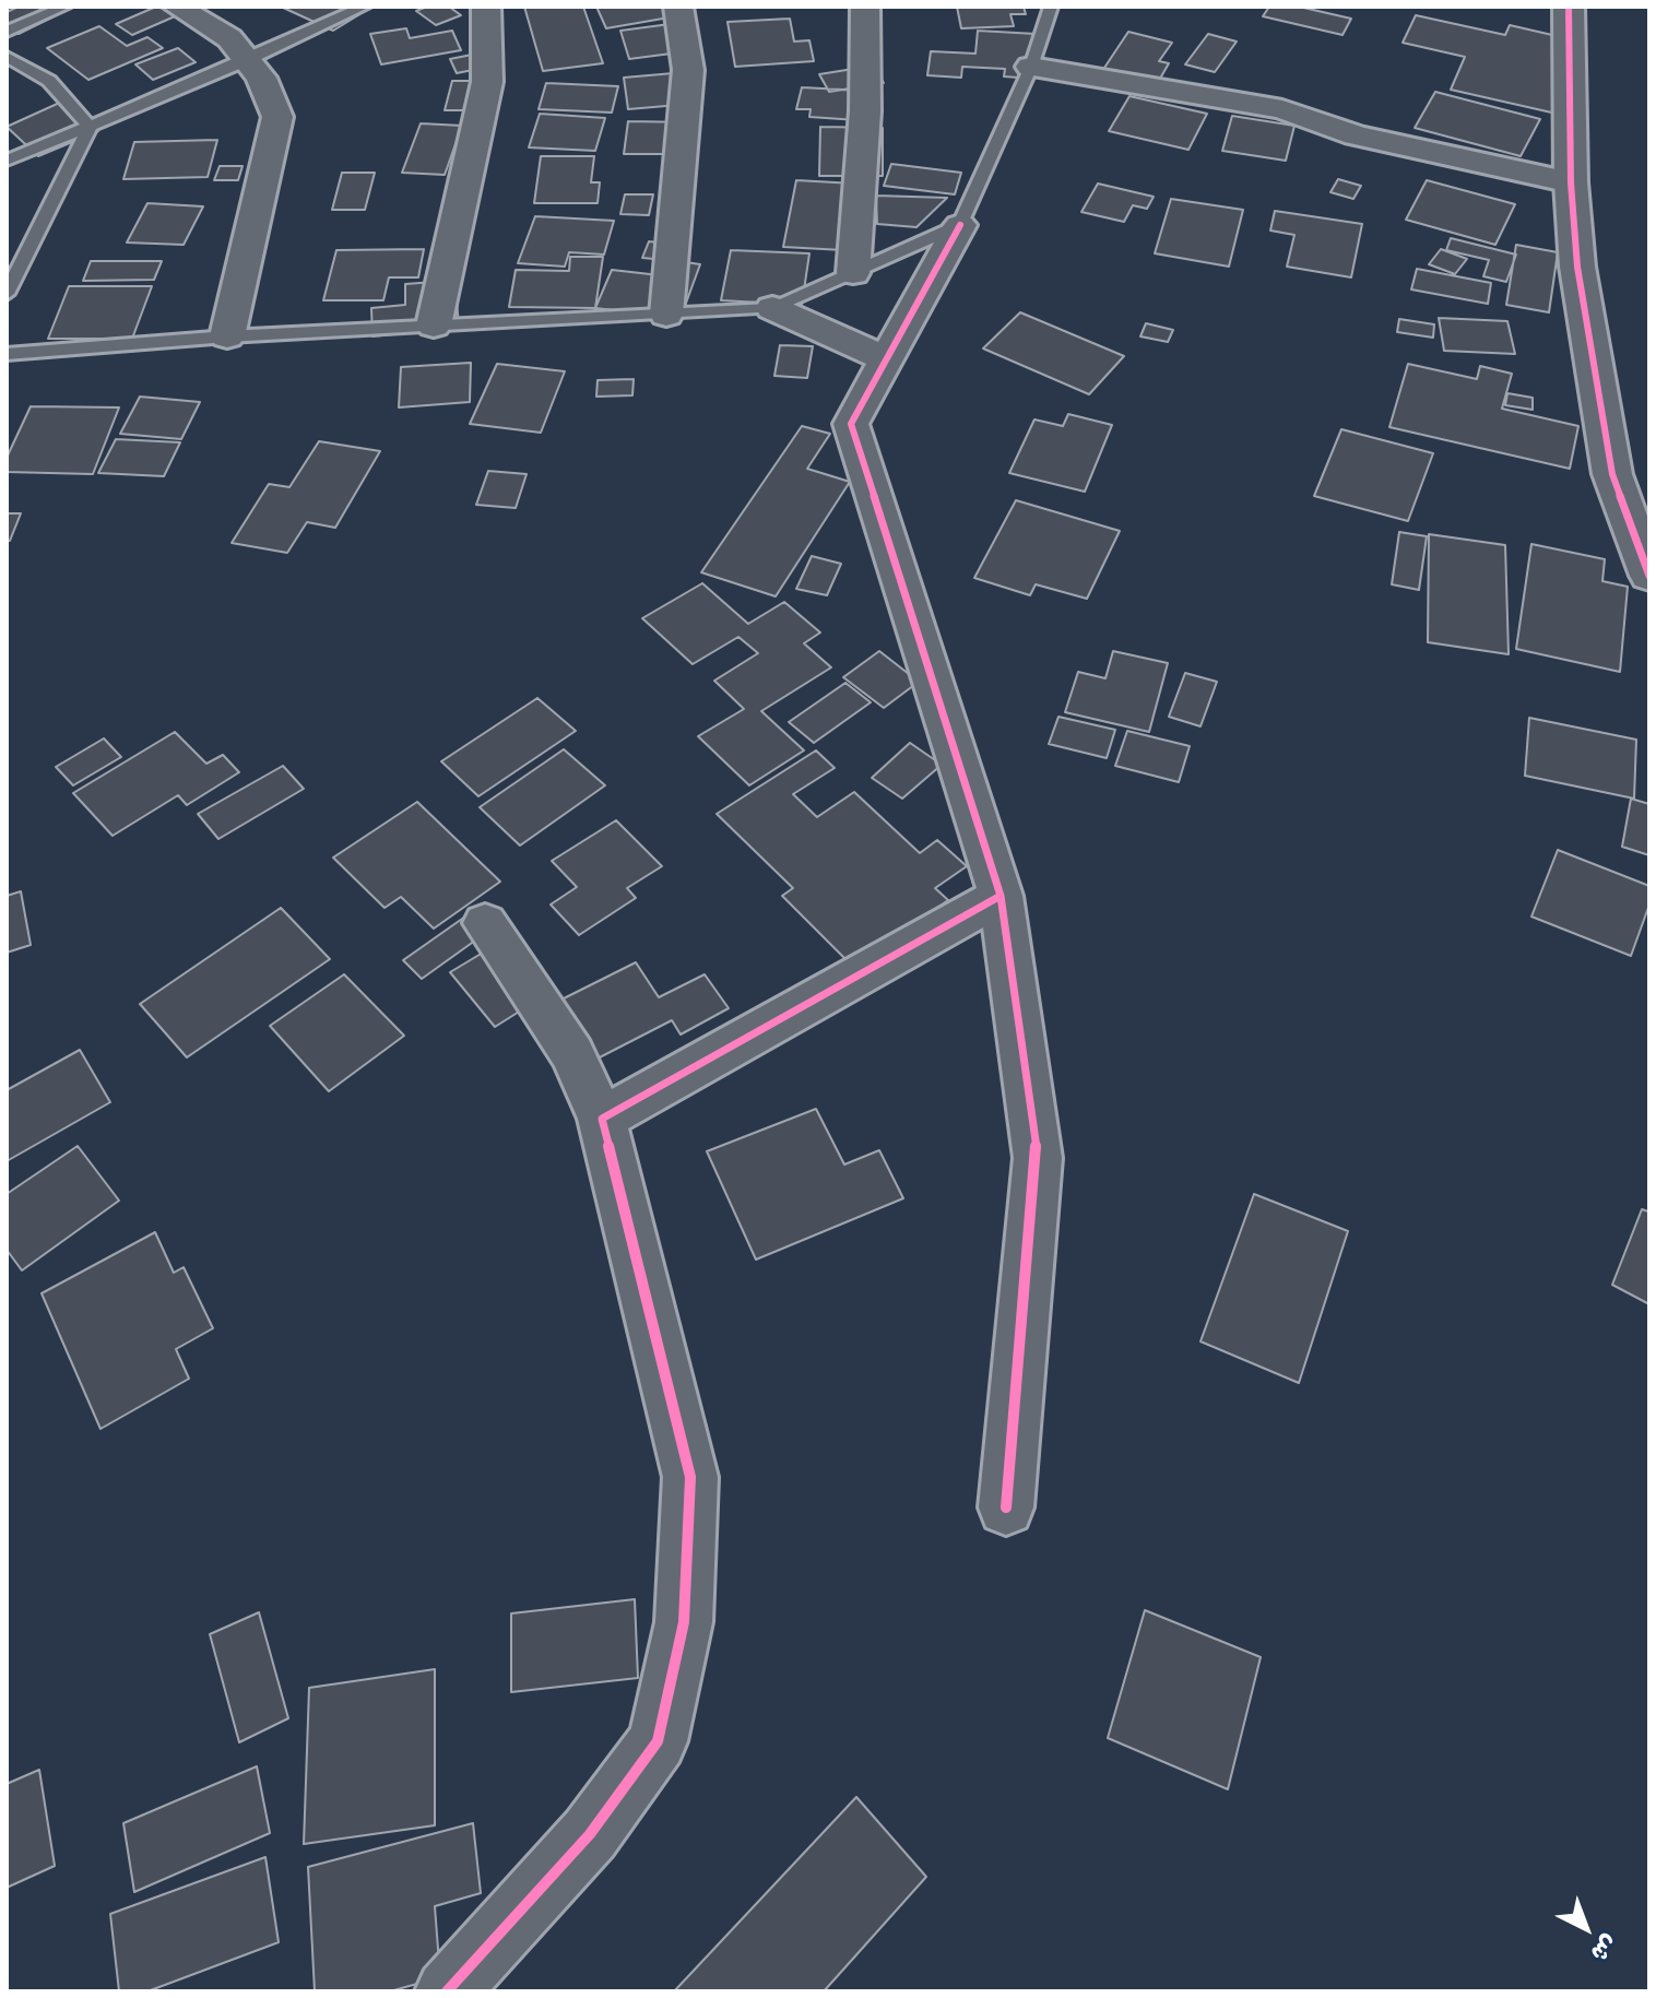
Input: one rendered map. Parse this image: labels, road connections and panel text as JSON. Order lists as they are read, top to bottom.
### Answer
{
  "north": "bottom right"
}
